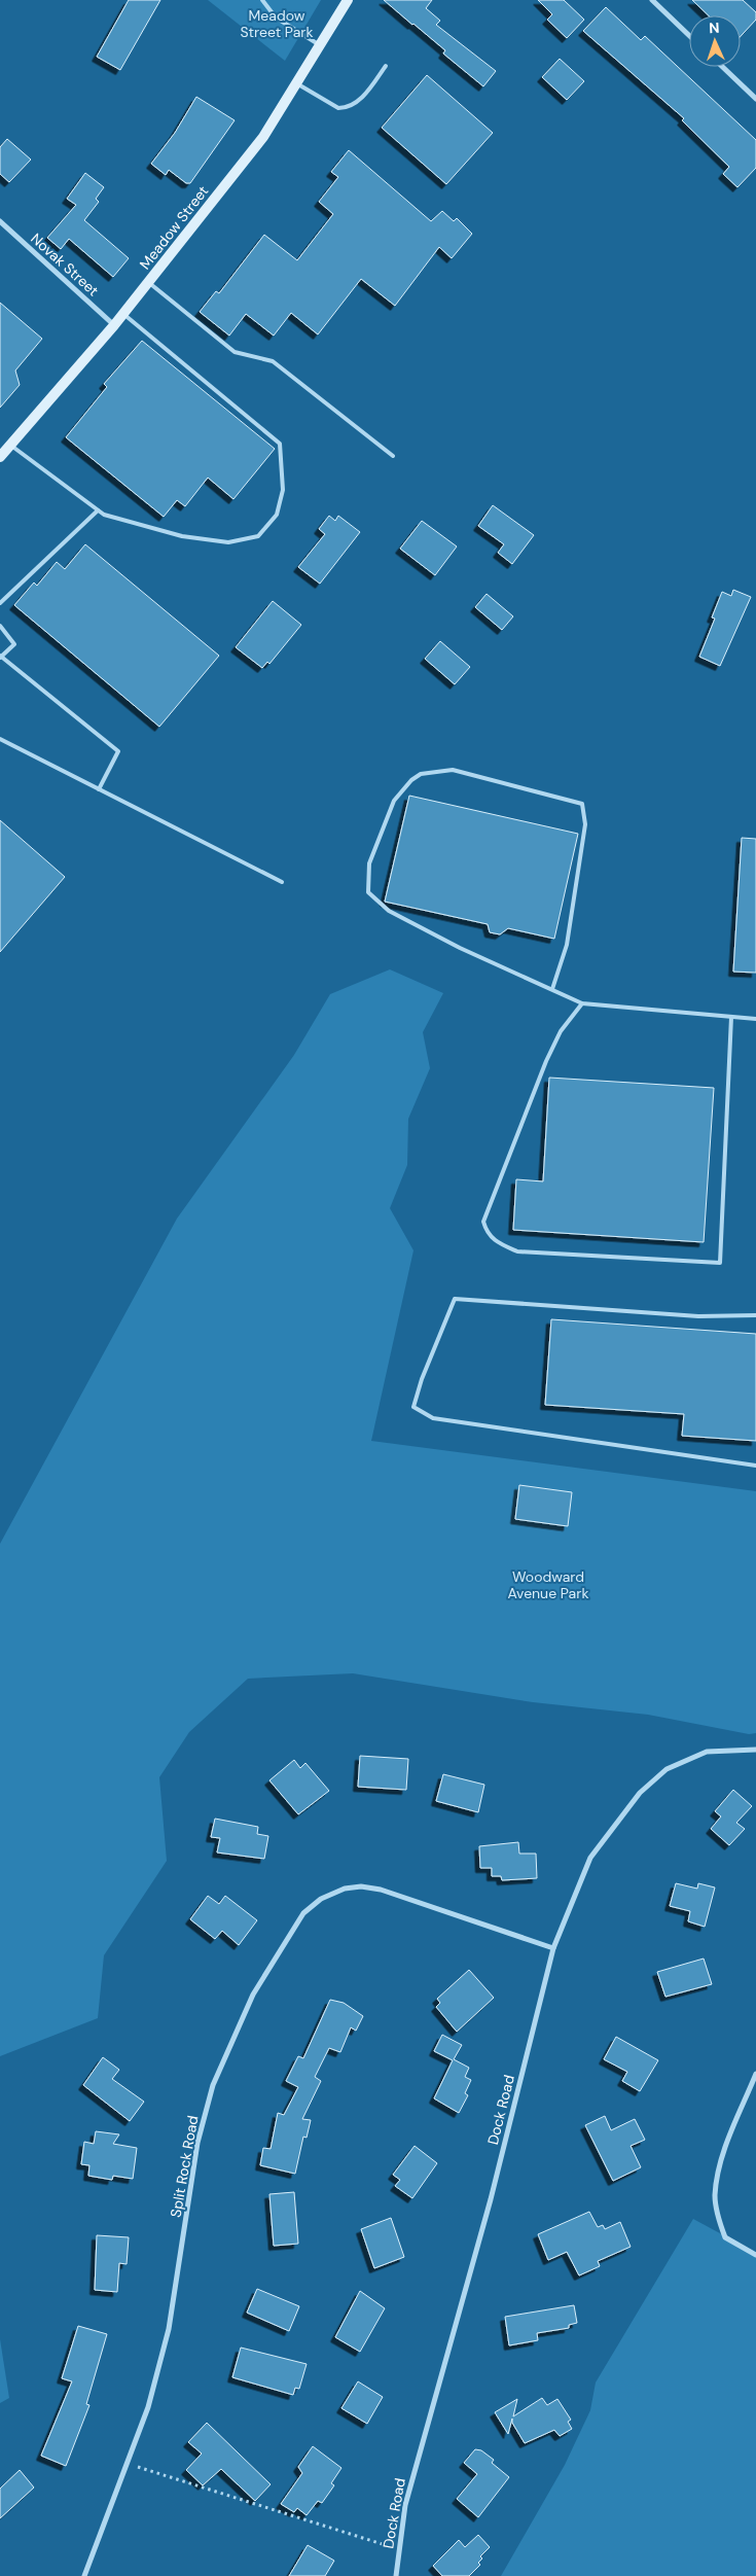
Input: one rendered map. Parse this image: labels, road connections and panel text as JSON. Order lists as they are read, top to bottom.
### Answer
{
  "streets": {
    "main road": ["Meadow Street"],
    "street": ["Novak Street", "Dock Road", "Split Rock Road"]
  },
  "crossings": [
    ["Meadow Street", "Novak Street"],
    ["Dock Road", "Split Rock Road"]
  ],
  "parks": ["Meadow Street Park", "Woodward Avenue Park"],
  "north": "top"
}
